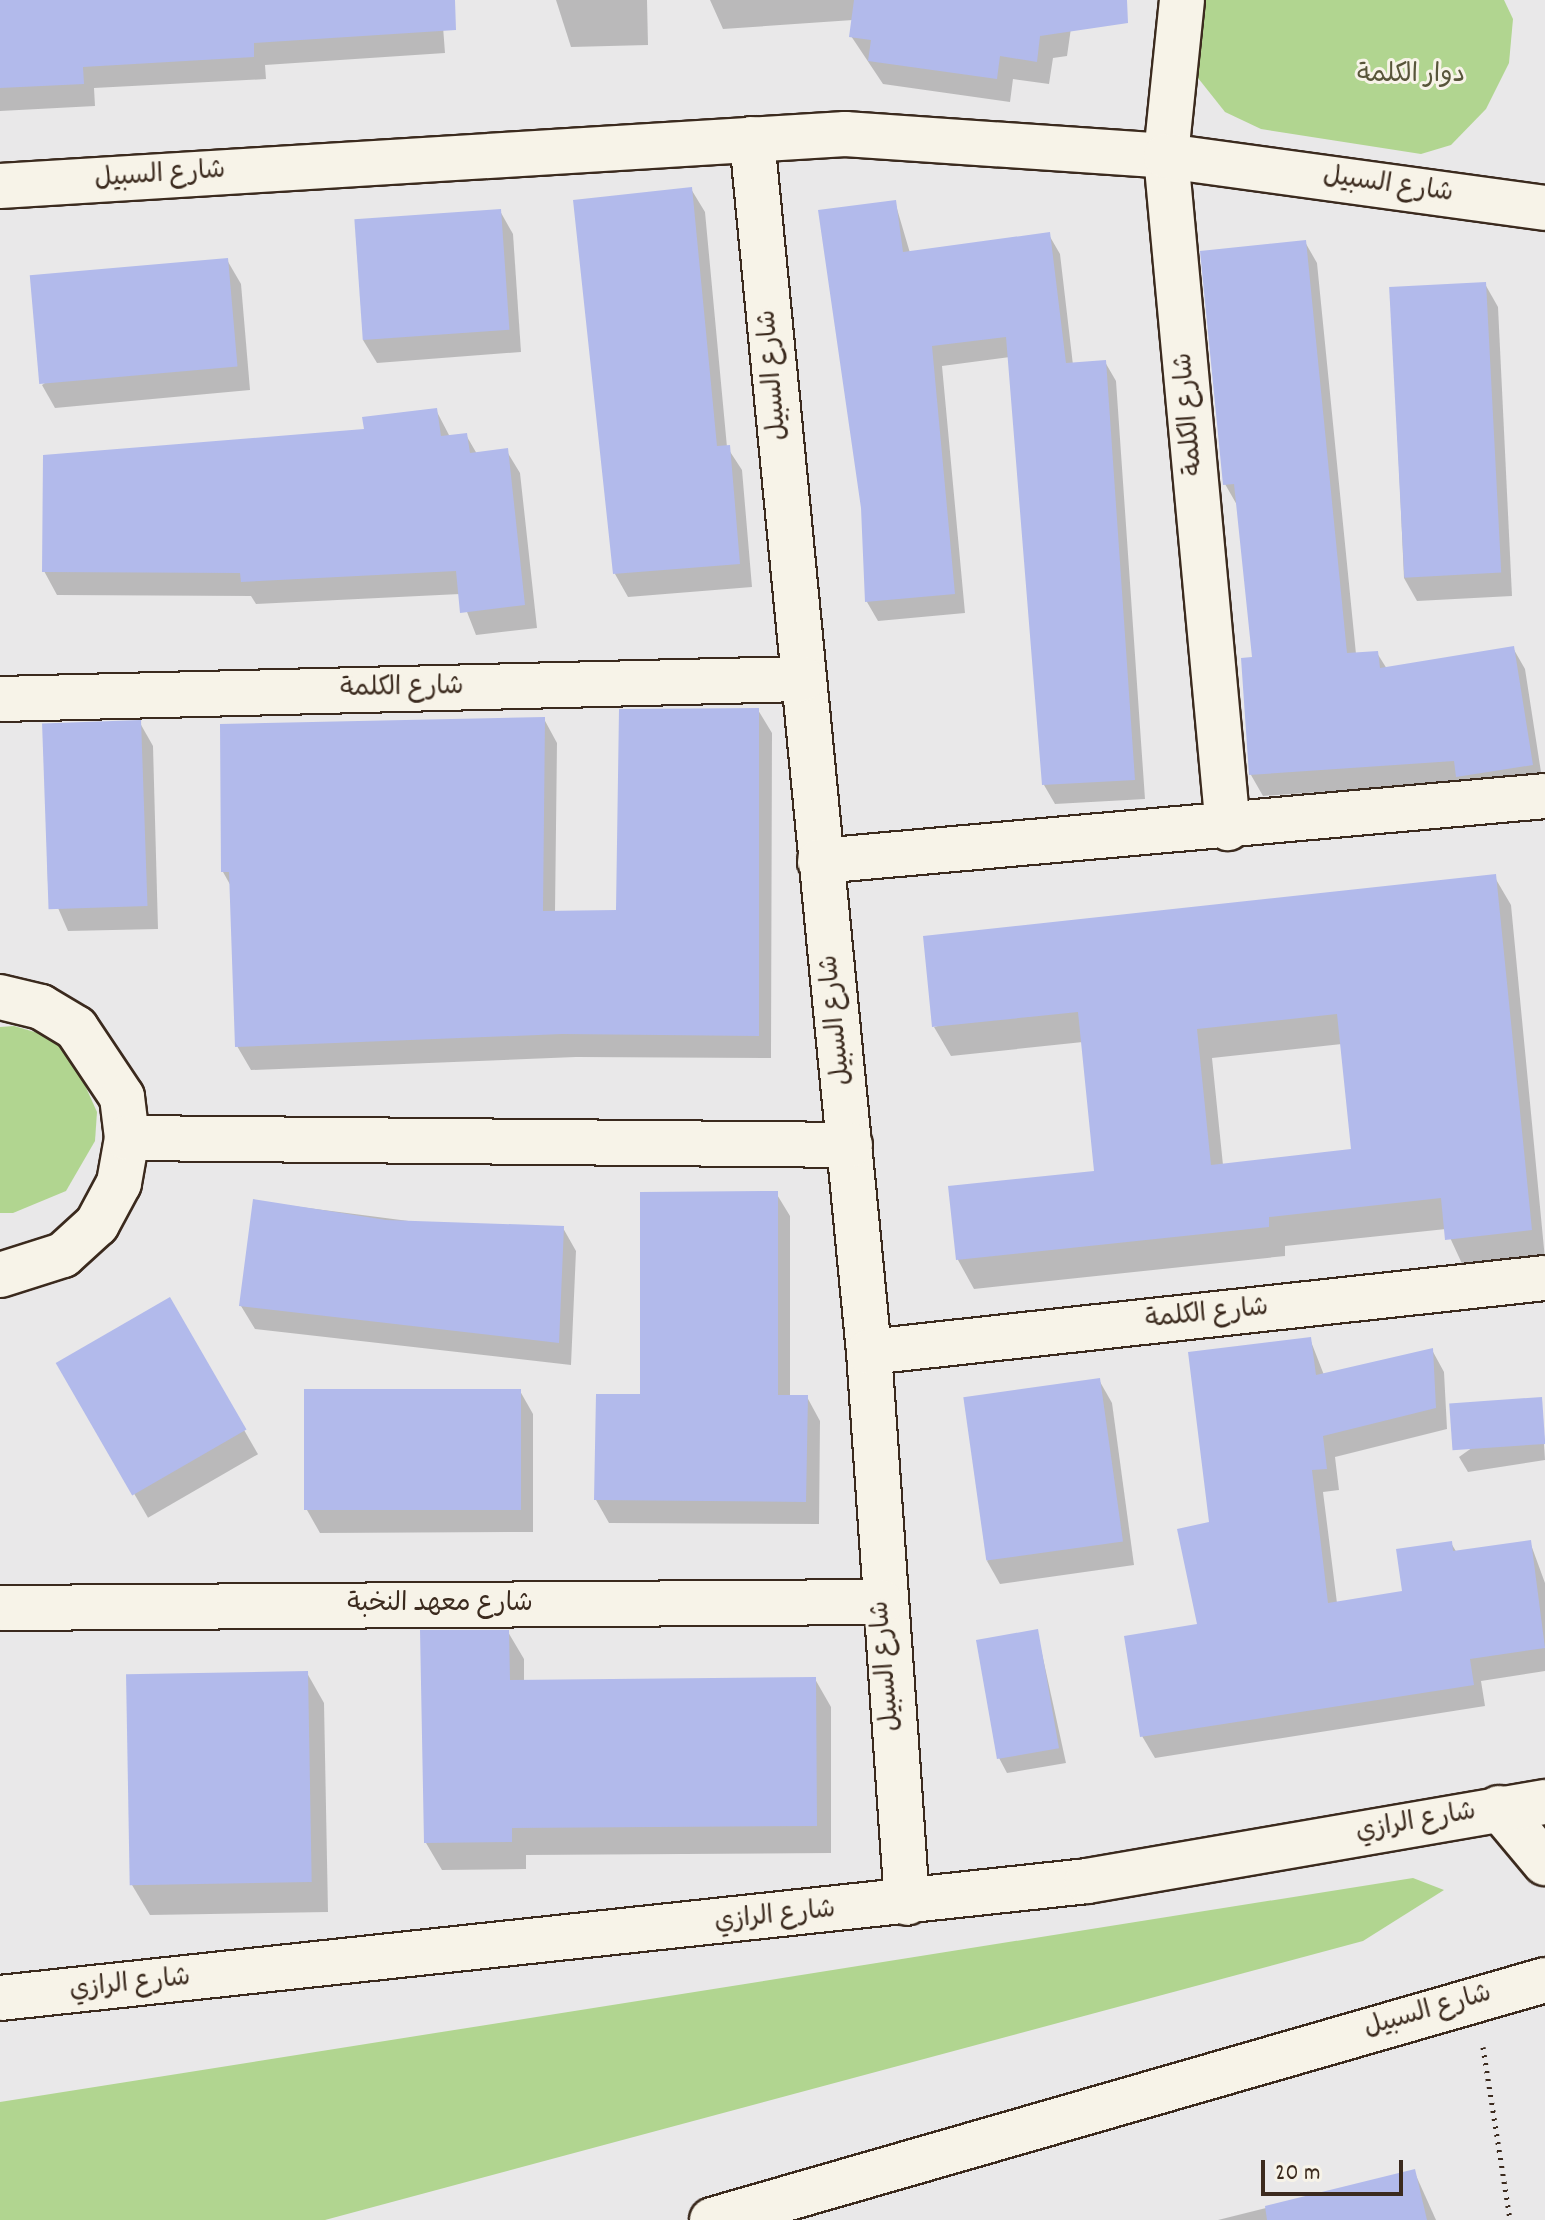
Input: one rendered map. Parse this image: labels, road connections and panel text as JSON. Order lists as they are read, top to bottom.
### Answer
{
  "streets": {
    "street": [
      "شارع السبيل",
      "شارع الكلمة",
      "شارع معهد النخبة",
      "شارع الرازي"
    ]
  },
  "crossings": [
    ["شارع السبيل", "شارع الكلمة"],
    ["شارع السبيل", "شارع معهد النخبة"],
    ["شارع السبيل", "شارع الرازي"]
  ],
  "parks": ["دوار الكلمة"],
  "scale_bar": "20 m"
}
